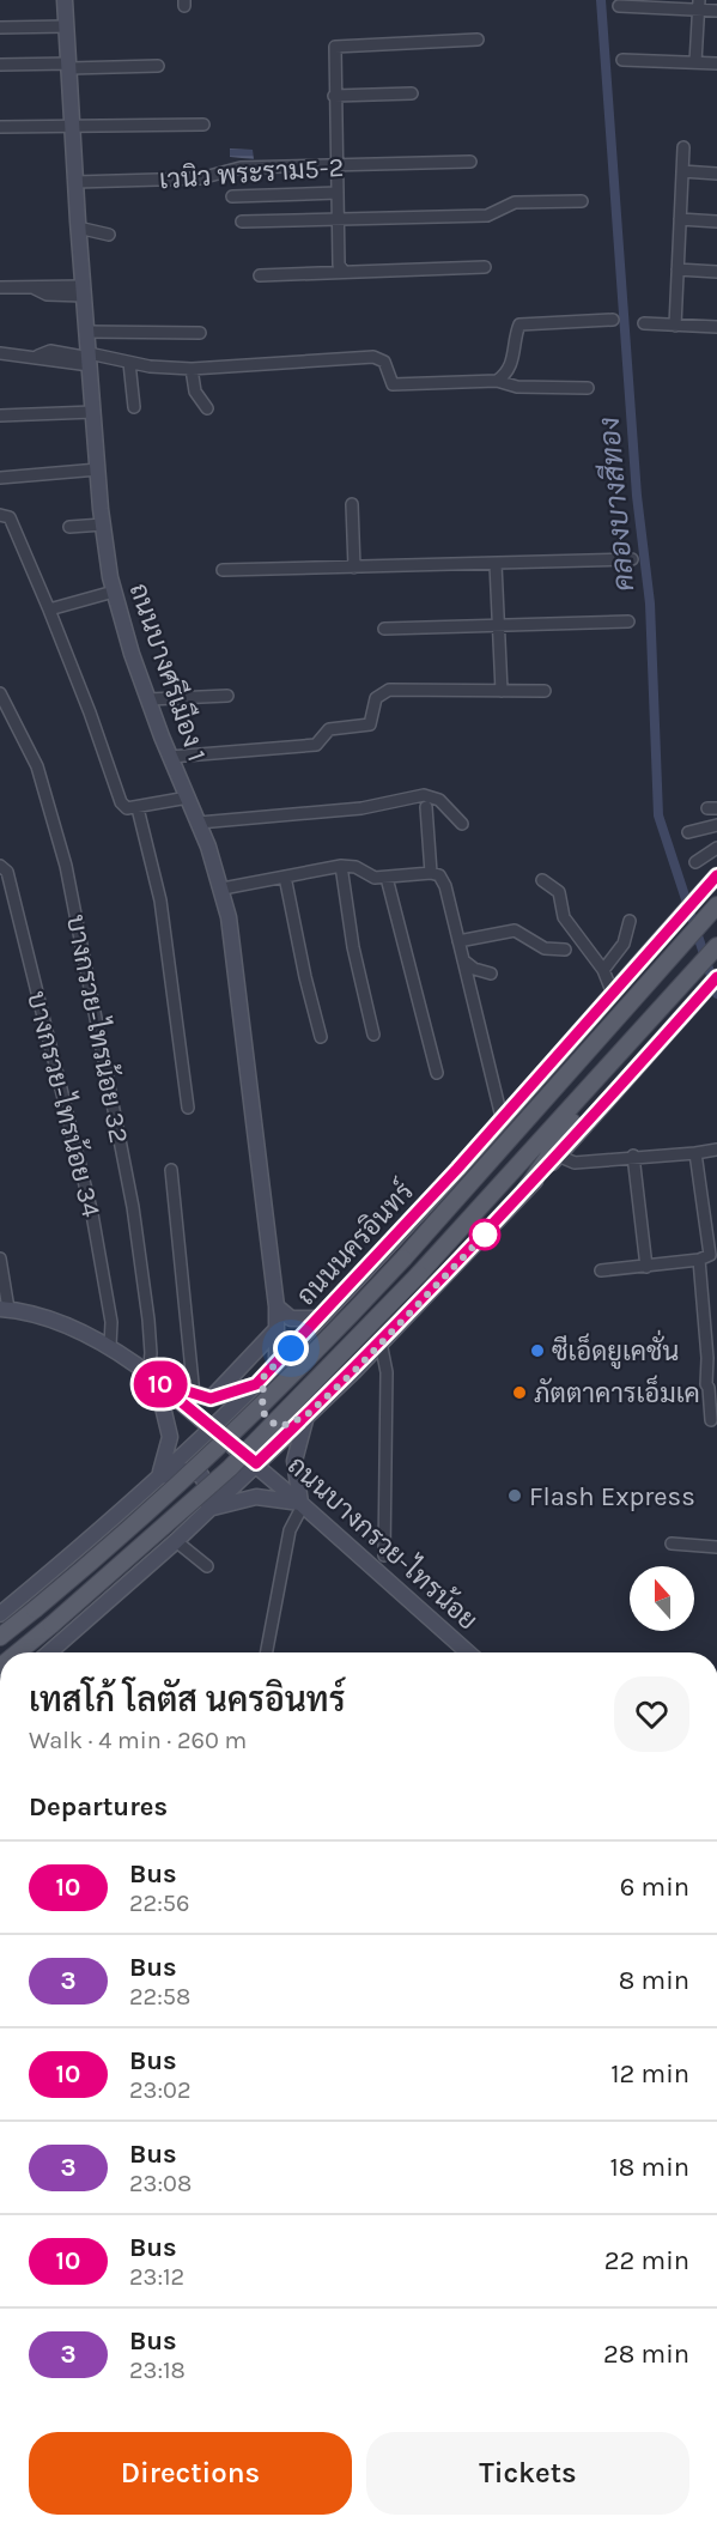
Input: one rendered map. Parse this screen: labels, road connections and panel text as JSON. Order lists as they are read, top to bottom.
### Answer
{
  "streets": {
    "main road": ["ถนนบางศรีเมือง 1", "ถนนนครอินทร์", "ถนนบางกรวย-ไทรน้อย"],
    "street": ["เวนิว พระราม5-2", "บางกรวย-ไทรน้อย 32", "บางกรวย-ไทรน้อย 34"]
  },
  "crossings": [
    ["เวนิว พระราม5-2", "ถนนบางศรีเมือง 1"],
    ["ถนนบางศรีเมือง 1", "ถนนนครอินทร์"],
    ["บางกรวย-ไทรน้อย 32", "ถนนบางกรวย-ไทรน้อย"],
    ["บางกรวย-ไทรน้อย 34", "ถนนบางกรวย-ไทรน้อย"],
    ["ถนนนครอินทร์", "ถนนบางกรวย-ไทรน้อย"]
  ],
  "water": ["คลองบางสีทอง"],
  "places": ["ซีเอ็ดยูเคชั่น", "ภัตตาคารเอ็มเค", "Flash Express"],
  "lines": ["bus line 10"],
  "north": "top",
  "page": {
    "on_map": "10",
    "heading": [
      ["เทสโก้ โลตัส นครอินทร์", "Walk · 4 min · 260 m"],
      "Departures"
    ],
    "list": [
      {
        "mark": "10",
        "name": "Bus",
        "note": "22:56",
        "value": "6 min"
      },
      {
        "mark": "3",
        "name": "Bus",
        "note": "22:58",
        "value": "8 min"
      },
      {
        "mark": "10",
        "name": "Bus",
        "note": "23:02",
        "value": "12 min"
      },
      {
        "mark": "3",
        "name": "Bus",
        "note": "23:08",
        "value": "18 min"
      },
      {
        "mark": "10",
        "name": "Bus",
        "note": "23:12",
        "value": "22 min"
      },
      {
        "mark": "3",
        "name": "Bus",
        "note": "23:18",
        "value": "28 min"
      }
    ],
    "buttons": ["Directions", "Tickets"]
  }
}
